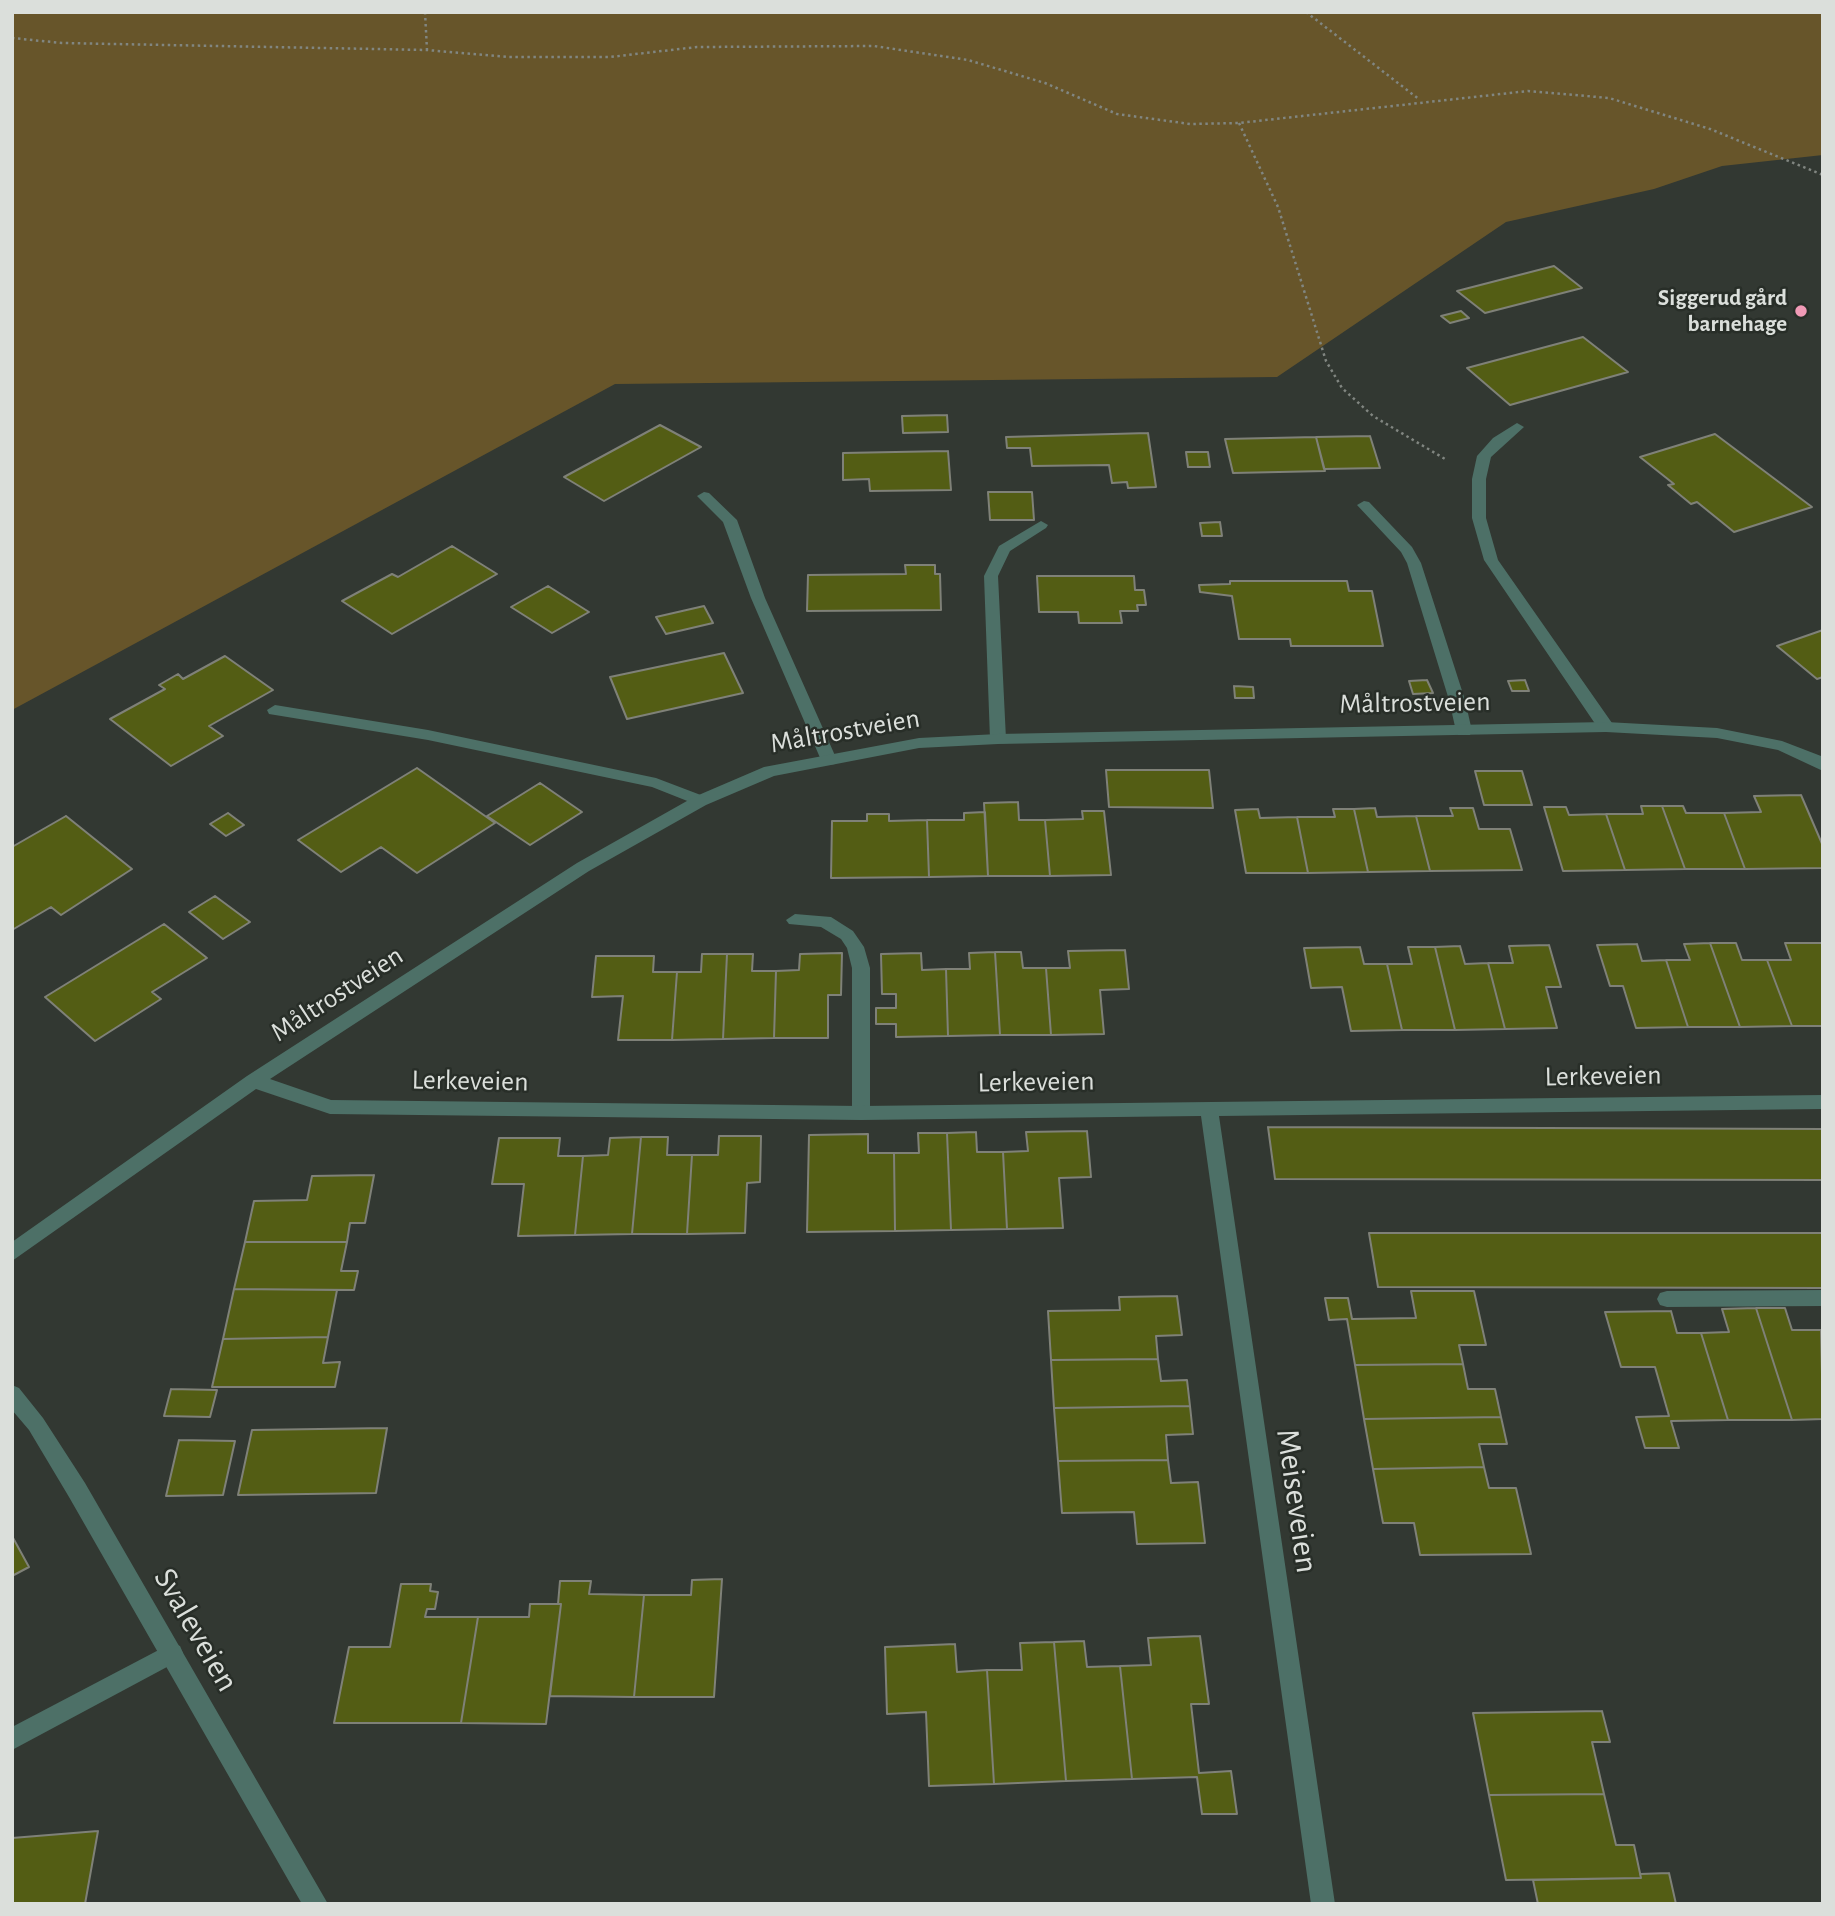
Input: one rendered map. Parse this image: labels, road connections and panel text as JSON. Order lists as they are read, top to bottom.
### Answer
{
  "streets": {
    "street": [
      "Måltrostveien",
      "Lerkeveien",
      "Meiseveien",
      "Svaleveien"
    ]
  },
  "crossings": [
    ["Måltrostveien", "Lerkeveien"],
    ["Lerkeveien", "Meiseveien"]
  ],
  "places": ["Siggerud gård barnehage"]
}
